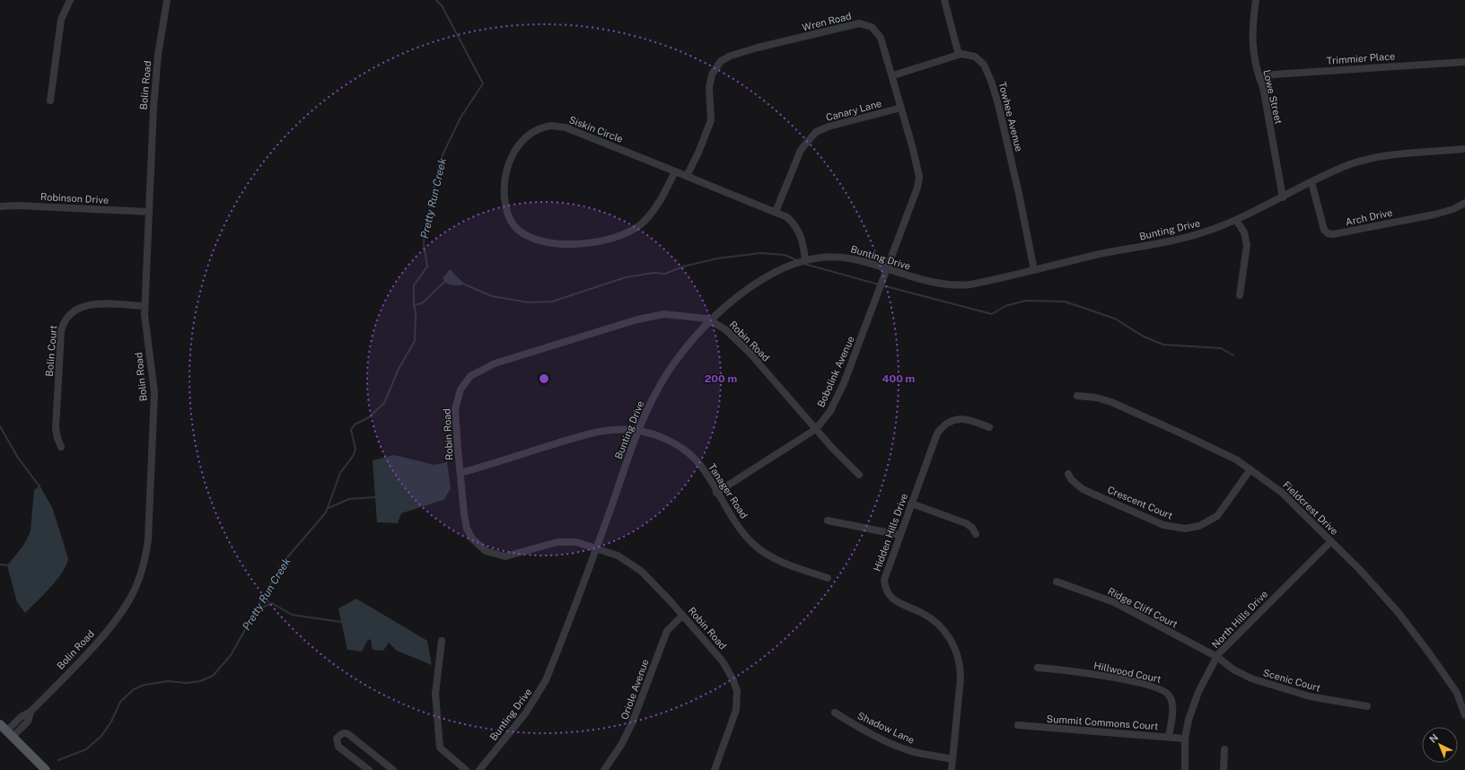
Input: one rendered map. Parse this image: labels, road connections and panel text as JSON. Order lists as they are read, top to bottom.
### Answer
{
  "streets": {
    "street": [
      "Wren Road",
      "Trimmier Place",
      "Bolin Road",
      "Lowe Street",
      "Canary Lane",
      "Towhee Avenue",
      "Siskin Circle",
      "Robinson Drive",
      "Arch Drive",
      "Bunting Drive",
      "Robin Road",
      "Bolin Court",
      "Bobolink Avenue",
      "Tanager Road",
      "Crescent Court",
      "Fieldcrest Drive",
      "Hidden Hills Drive",
      "Ridge Cliff Court",
      "North Hills Drive",
      "Hillwood Court",
      "Scenic Court",
      "Oriole Avenue",
      "Summit Commons Court",
      "Shadow Lane"
    ]
  },
  "crossings": [
    ["Wren Road", "Canary Lane"],
    ["Wren Road", "Towhee Avenue"],
    ["Wren Road", "Siskin Circle"],
    ["Wren Road", "Bunting Drive"],
    ["Wren Road", "Bobolink Avenue"],
    ["Trimmier Place", "Lowe Street"],
    ["Bolin Road", "Robinson Drive"],
    ["Bolin Road", "Bolin Court"],
    ["Lowe Street", "Bunting Drive"],
    ["Canary Lane", "Siskin Circle"],
    ["Towhee Avenue", "Bunting Drive"],
    ["Siskin Circle", "Bunting Drive"],
    ["Arch Drive", "Bunting Drive"],
    ["Bunting Drive", "Robin Road"],
    ["Bunting Drive", "Bobolink Avenue"],
    ["Bunting Drive", "Tanager Road"],
    ["Robin Road", "Bobolink Avenue"],
    ["Robin Road", "Tanager Road"],
    ["Robin Road", "Oriole Avenue"],
    ["Bobolink Avenue", "Tanager Road"],
    ["Crescent Court", "Fieldcrest Drive"],
    ["Fieldcrest Drive", "North Hills Drive"],
    ["Hidden Hills Drive", "Shadow Lane"],
    ["Ridge Cliff Court", "North Hills Drive"],
    ["Ridge Cliff Court", "Scenic Court"],
    ["North Hills Drive", "Scenic Court"],
    ["North Hills Drive", "Summit Commons Court"],
    ["Hillwood Court", "Summit Commons Court"]
  ],
  "water": ["Pretty Run Creek"],
  "north": "top left",
  "rings": ["200 m", "400 m"]
}
